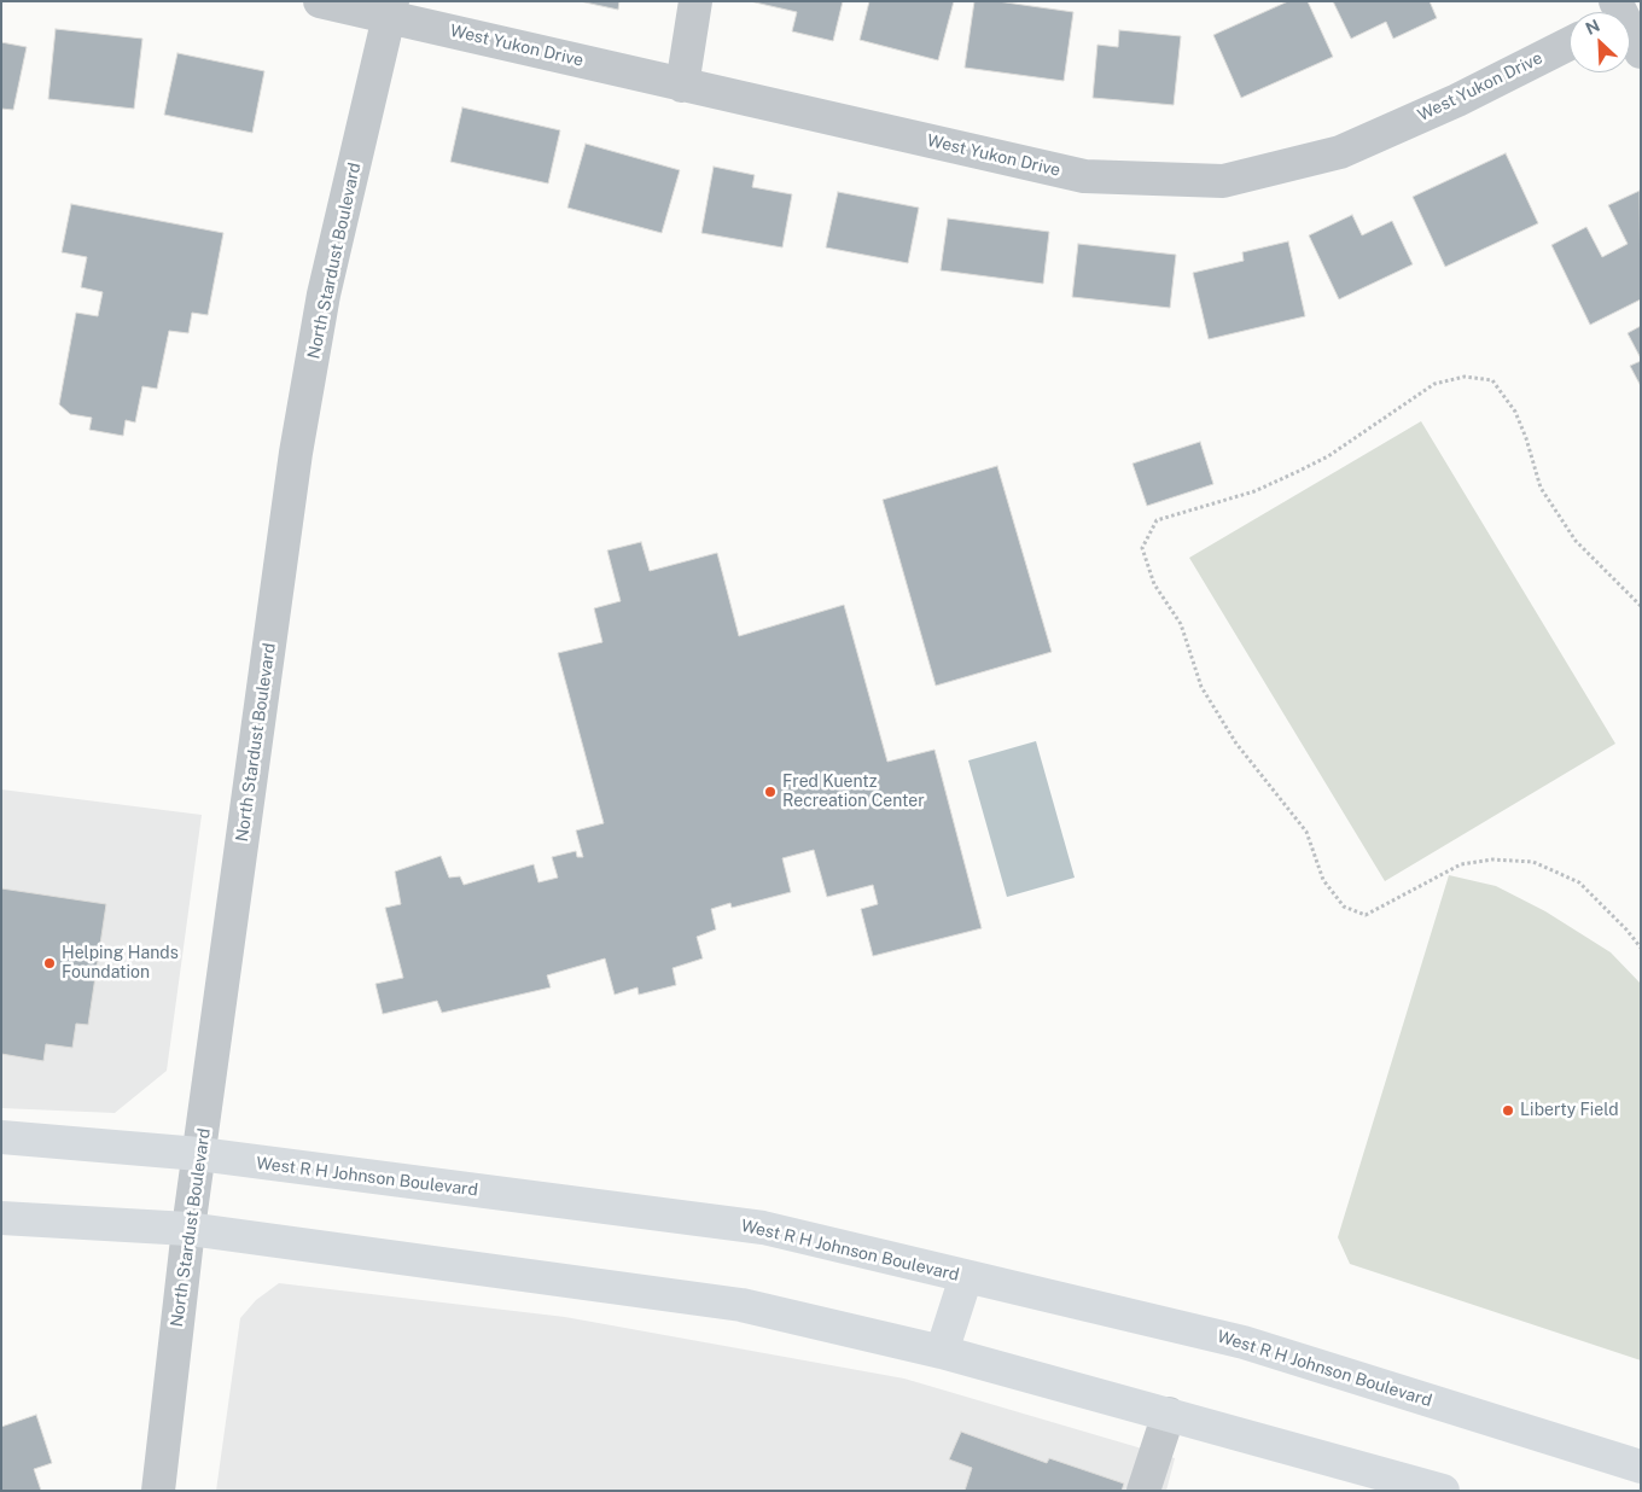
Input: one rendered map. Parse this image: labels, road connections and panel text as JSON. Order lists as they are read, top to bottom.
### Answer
{
  "streets": {
    "main road": ["West R H Johnson Boulevard"],
    "street": ["West Yukon Drive", "North Stardust Boulevard"]
  },
  "crossings": [
    ["West Yukon Drive", "North Stardust Boulevard"],
    ["North Stardust Boulevard", "West R H Johnson Boulevard"]
  ],
  "places": ["Fred Kuentz Recreation Center", "Helping Hands Foundation", "Liberty Field"],
  "north": "top left"
}
